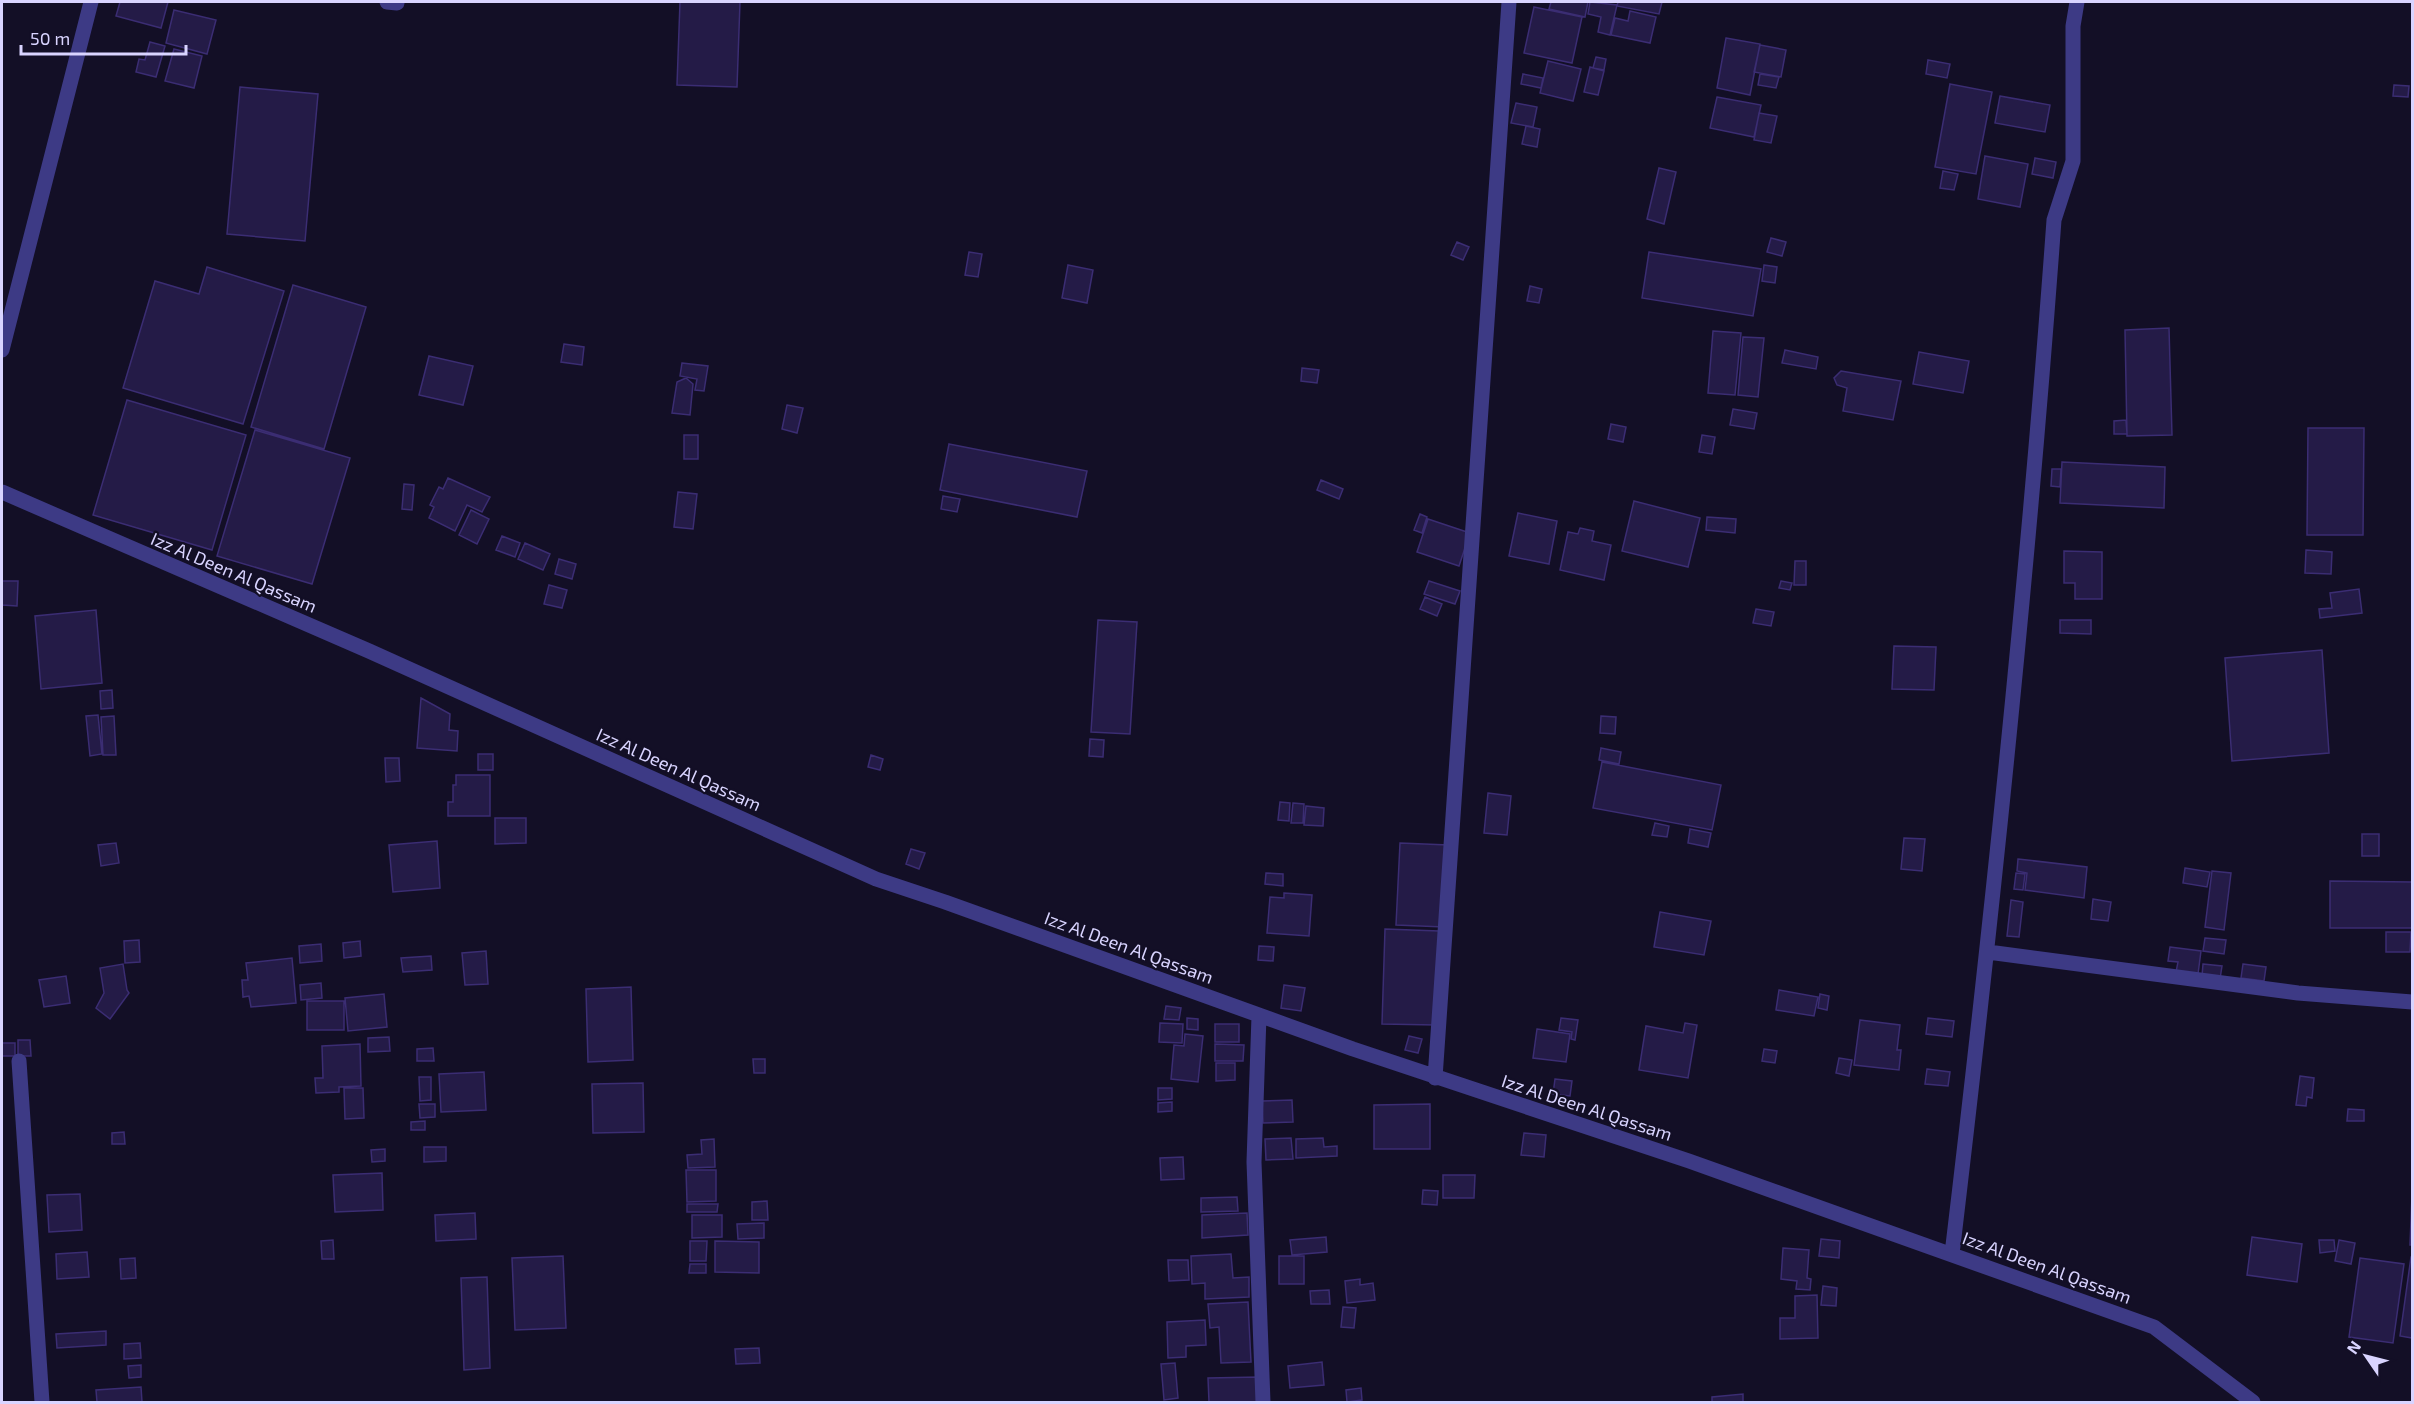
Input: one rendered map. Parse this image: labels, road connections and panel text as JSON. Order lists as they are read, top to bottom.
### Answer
{
  "streets": {
    "street": ["Izz Al Deen Al Qassam"]
  },
  "scale_bar": "50 m",
  "north": "top left"
}
